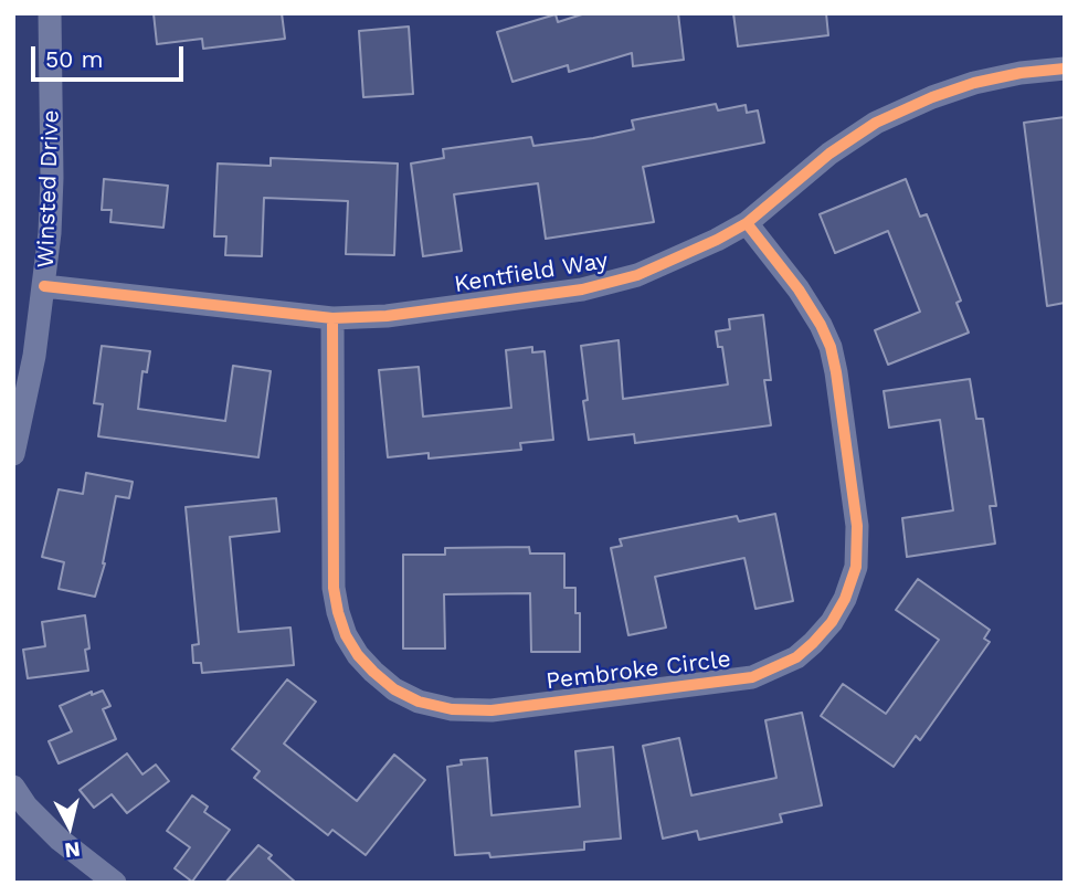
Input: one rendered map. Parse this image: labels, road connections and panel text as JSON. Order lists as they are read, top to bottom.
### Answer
{
  "streets": {
    "street": ["Winsted Drive", "Kentfield Way", "Pembroke Circle"]
  },
  "crossings": [
    ["Winsted Drive", "Kentfield Way"],
    ["Kentfield Way", "Pembroke Circle"]
  ],
  "scale_bar": "50 m",
  "north": "bottom"
}
